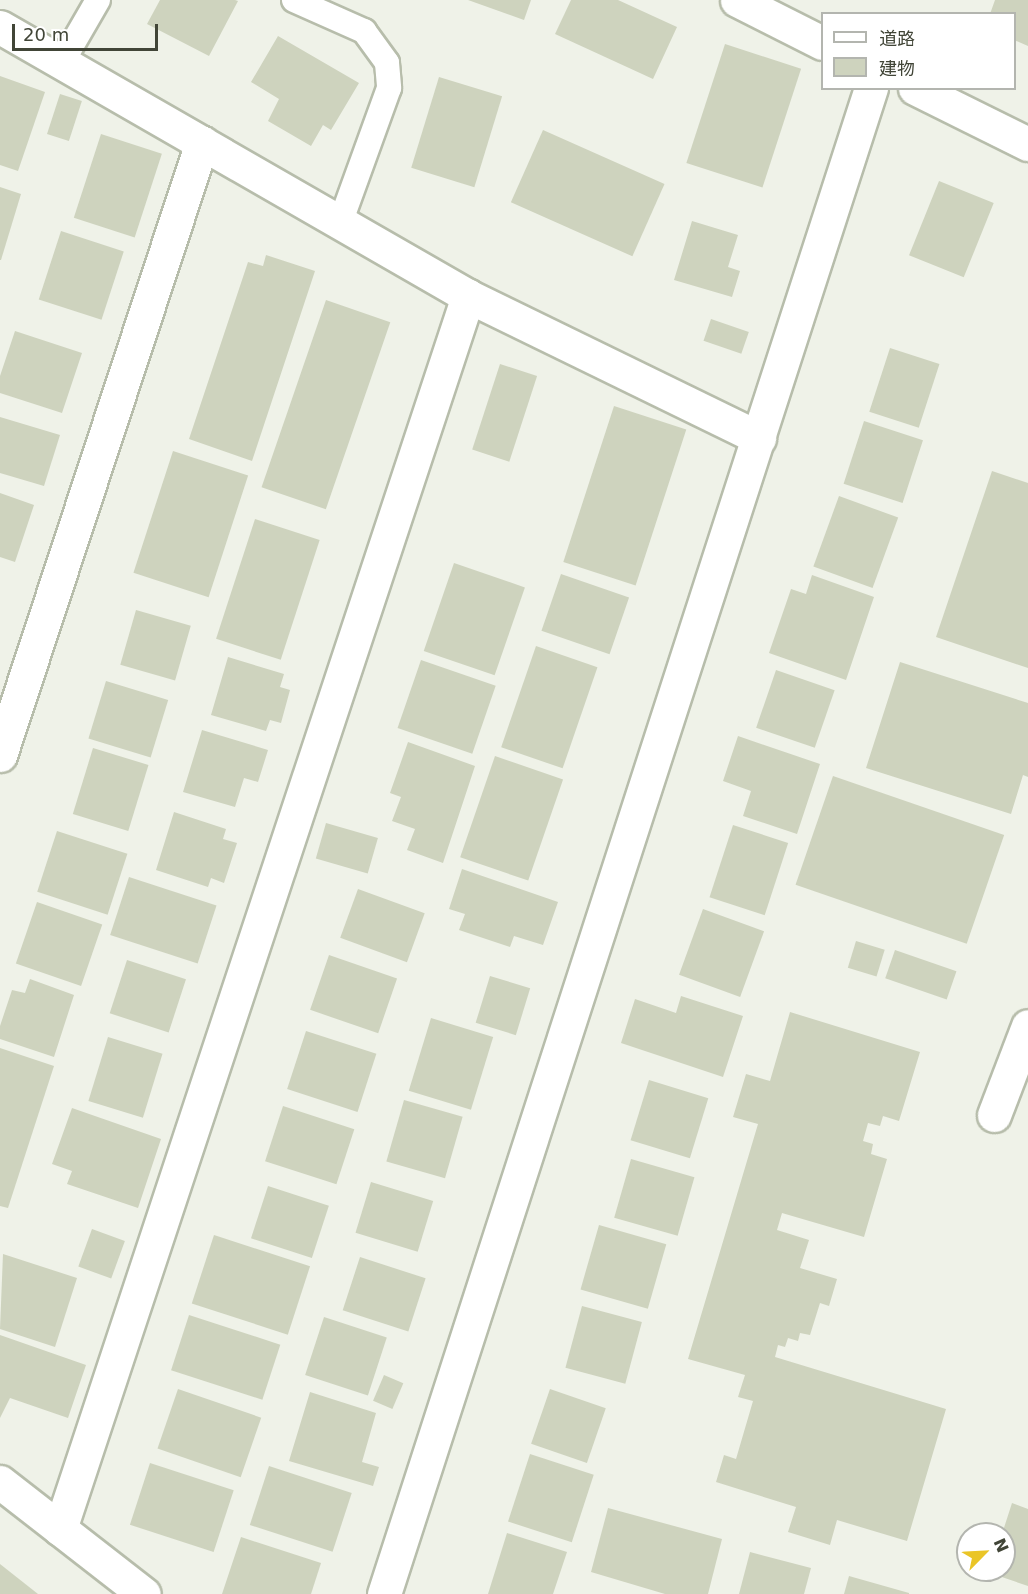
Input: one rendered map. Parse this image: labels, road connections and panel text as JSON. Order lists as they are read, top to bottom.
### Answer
{
  "legend": ["道路", "建物"],
  "scale_bar": "20 m",
  "north": "top right"
}
